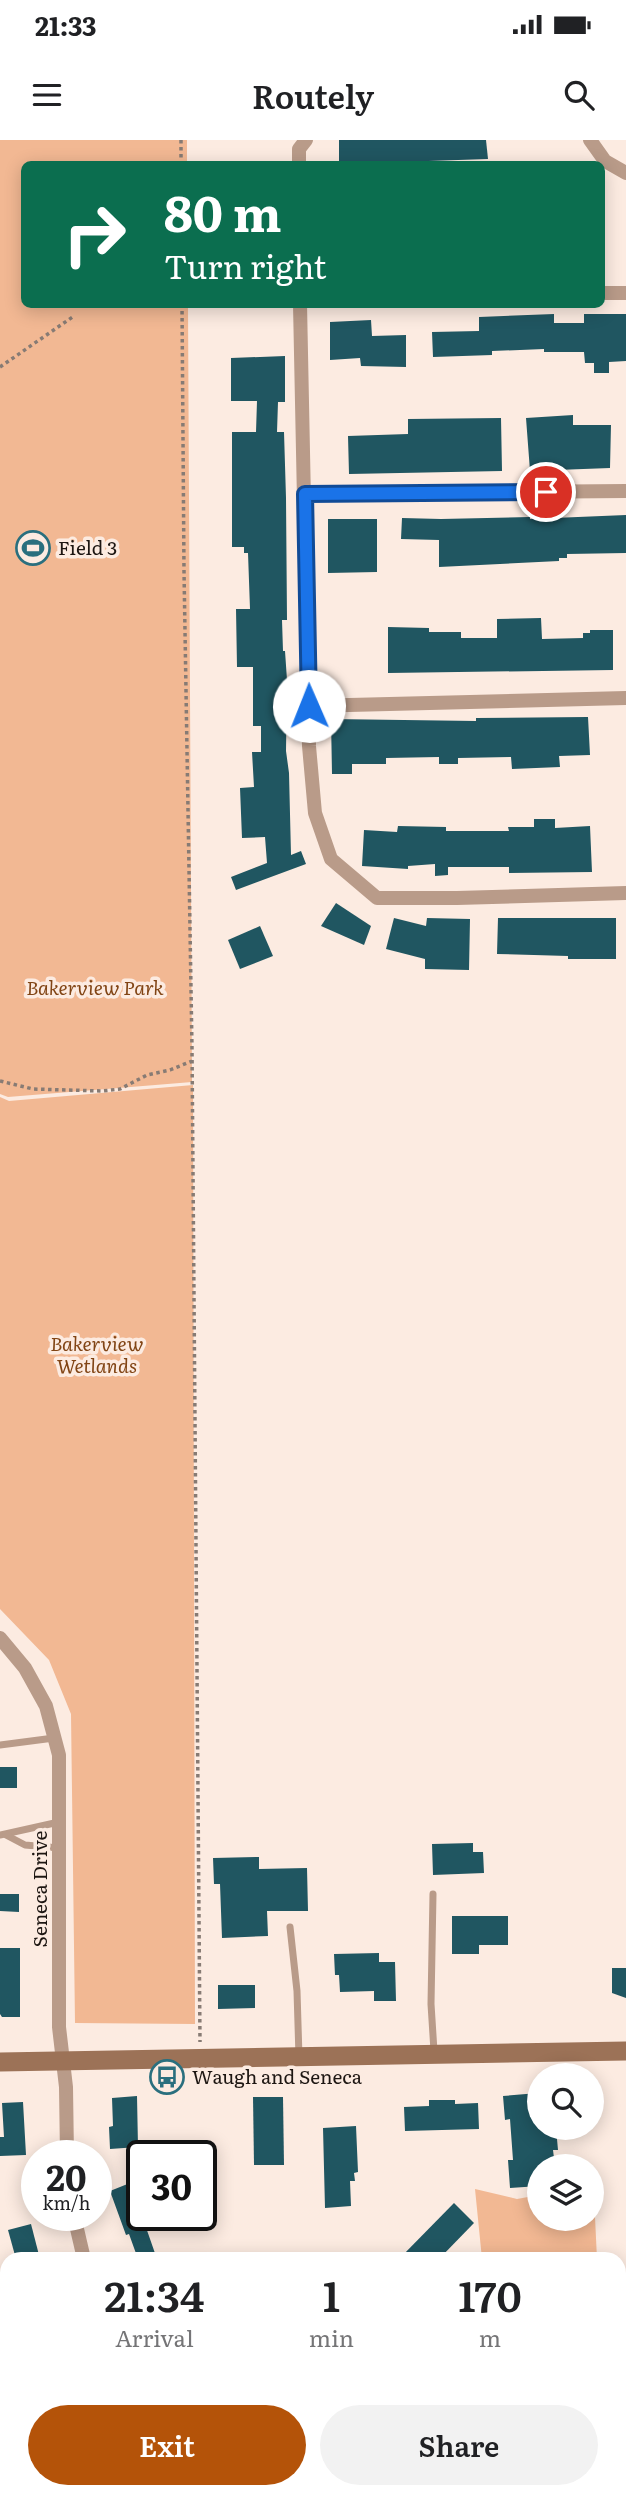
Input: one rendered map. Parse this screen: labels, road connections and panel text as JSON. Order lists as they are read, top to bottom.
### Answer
{
  "streets": {
    "street": ["Seneca Drive"]
  },
  "parks": ["Bakerview Park", "Bakerview Wetlands"],
  "places": {
    "sports": ["Field 3"],
    "bus stop": ["Waugh and Seneca"]
  },
  "page": {
    "status": "21:33",
    "header": "Routely",
    "turn": ["80 m", "Turn right"],
    "speed": "20 km/h",
    "limit": "30",
    "eta": [
      "21:34",
      "Arrival",
      "1",
      "min",
      "170",
      "m"
    ],
    "buttons": ["Exit", "Share"]
  }
}
